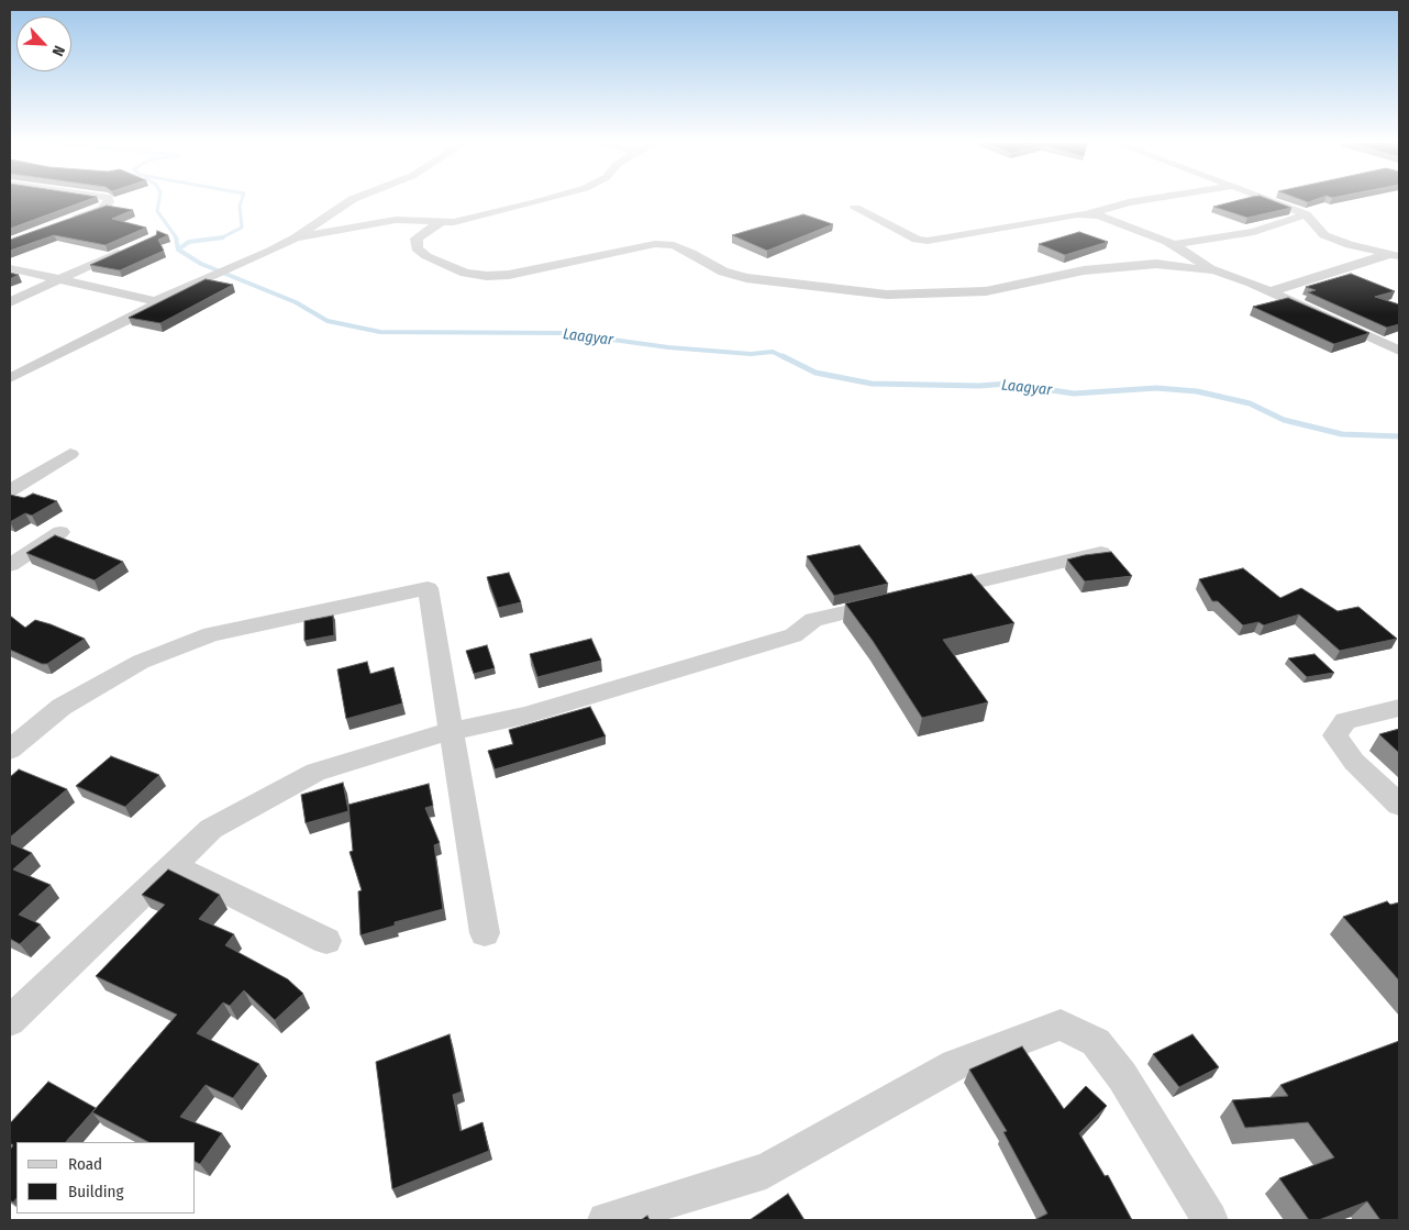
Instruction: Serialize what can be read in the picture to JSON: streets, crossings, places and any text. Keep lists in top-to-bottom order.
{
  "water": ["Laagyar"],
  "legend": ["Road", "Building"],
  "north": "bottom right"
}
